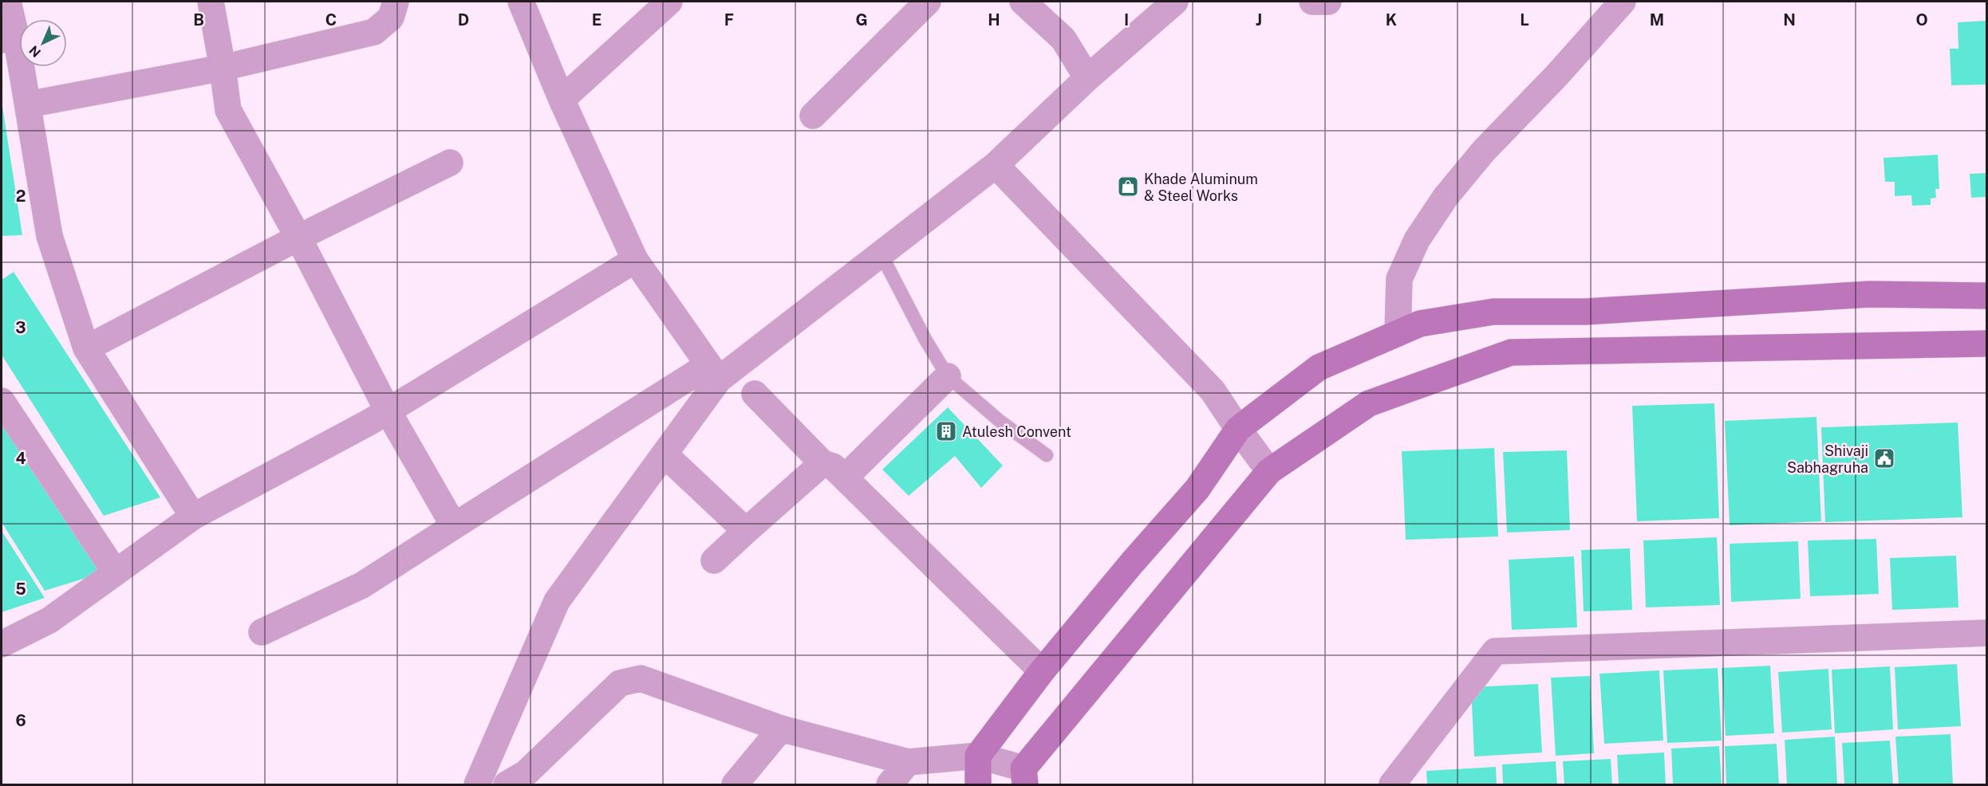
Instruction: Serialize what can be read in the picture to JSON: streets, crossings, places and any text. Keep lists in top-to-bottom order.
{
  "places": {
    "shop": ["Khade Aluminum & Steel Works"],
    "building": ["Atulesh Convent"],
    "public building": ["Shivaji Sabhagruha"]
  },
  "north": "bottom left",
  "grid": {
    "columns": [
      "B",
      "C",
      "D",
      "E",
      "F",
      "G",
      "H",
      "I",
      "J",
      "K",
      "L",
      "M",
      "N",
      "O"
    ],
    "rows": [
      "2",
      "3",
      "4",
      "5",
      "6"
    ]
  }
}
